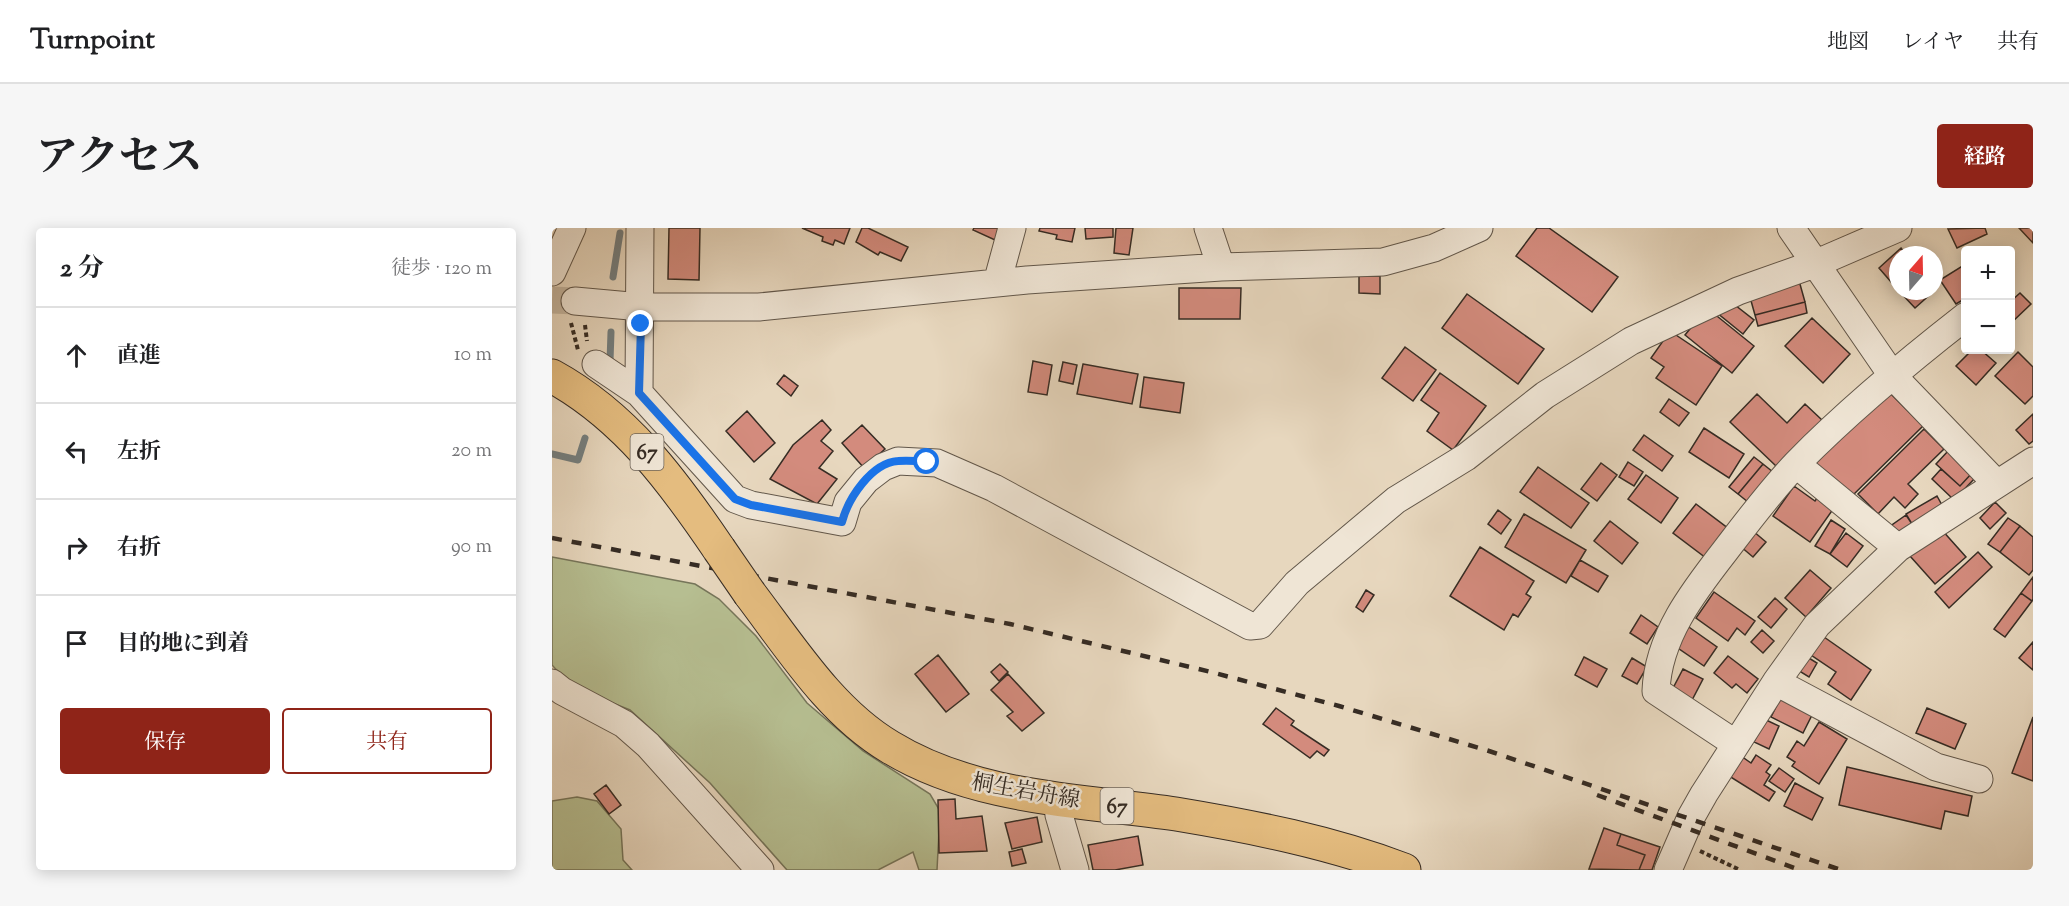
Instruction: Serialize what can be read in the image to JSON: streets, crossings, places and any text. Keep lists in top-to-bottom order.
{
  "streets": {
    "main road": ["67", "桐生岩舟線"]
  },
  "north": "top",
  "page": {
    "header": "Turnpoint",
    "nav": ["地図", "レイヤ", "共有"],
    "title": "アクセス",
    "buttons": [
      "経路",
      ["保存", "共有"]
    ],
    "heading": ["2 分", "徒歩 · 120 m"],
    "map_buttons": ["+", "−"],
    "list": [
      ["直進", "10 m"],
      ["左折", "20 m"],
      ["右折", "90 m"],
      "目的地に到着"
    ]
  }
}
